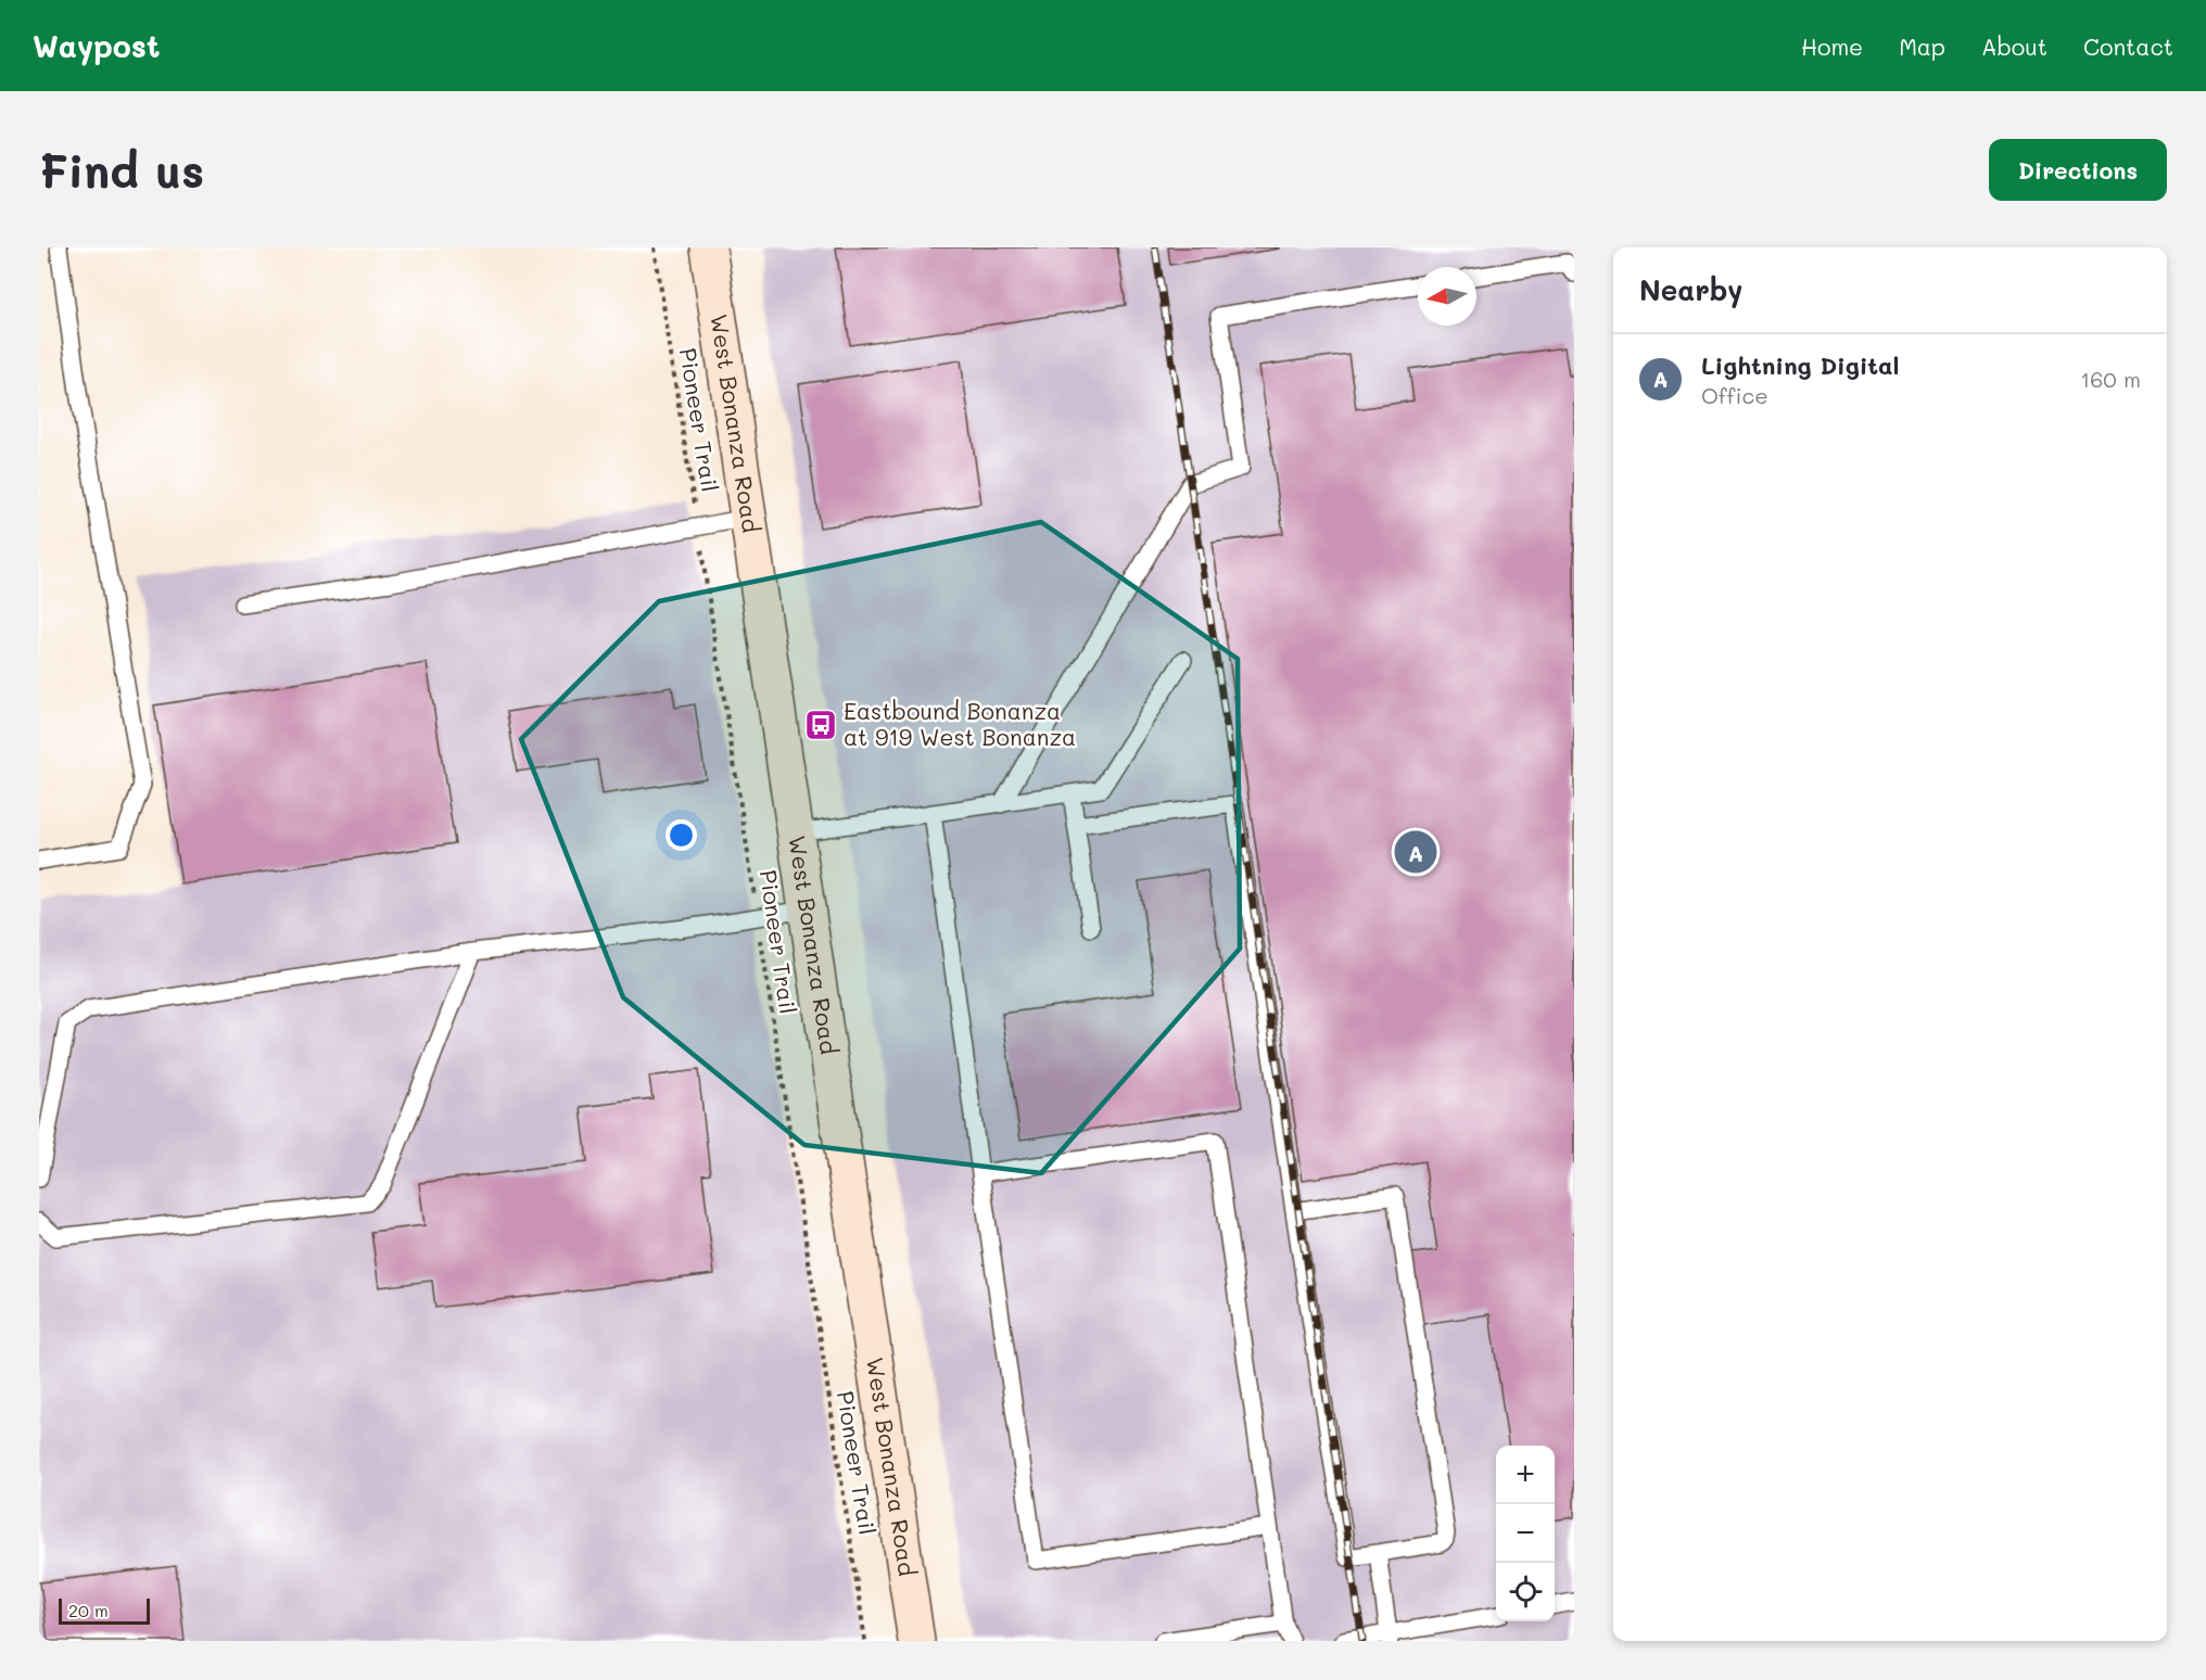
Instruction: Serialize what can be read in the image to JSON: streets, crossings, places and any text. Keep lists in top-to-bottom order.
{
  "streets": {
    "main road": ["West Bonanza Road"],
    "path": ["Pioneer Trail"]
  },
  "places": {
    "bus stop": ["Eastbound Bonanza at 919 West Bonanza"]
  },
  "scale_bar": "20 m",
  "north": "left",
  "page": {
    "header": "Waypost",
    "nav": [
      "Home",
      "Map",
      "About",
      "Contact"
    ],
    "buttons": "Directions",
    "title": "Find us",
    "heading": "Nearby",
    "list": [
      {
        "mark": "A",
        "name": "Lightning Digital",
        "note": "Office",
        "value": "160 m"
      }
    ],
    "pins": "A",
    "map_buttons": ["+", "−"],
    "scale": "20 m"
  }
}
